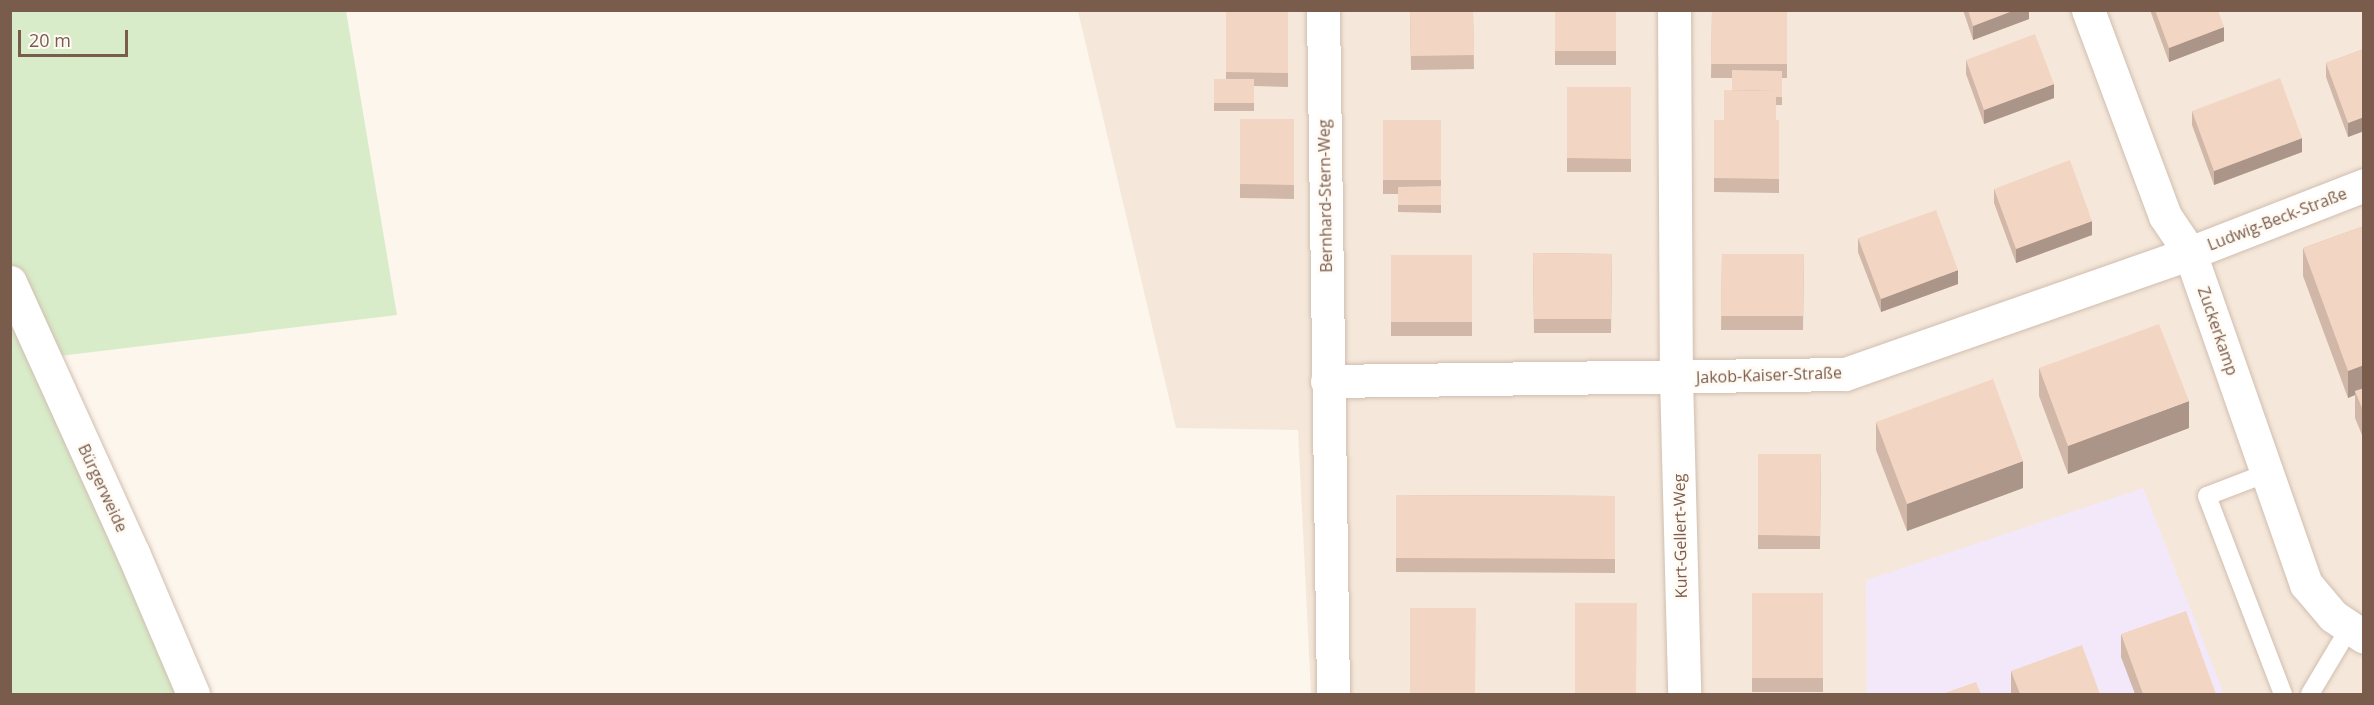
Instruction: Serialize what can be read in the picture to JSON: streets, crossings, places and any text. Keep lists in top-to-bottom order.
{
  "streets": {
    "street": [
      "Bernhard-Stern-Weg",
      "Ludwig-Beck-Straße",
      "Zuckerkamp",
      "Jakob-Kaiser-Straße",
      "Bürgerweide",
      "Kurt-Gellert-Weg"
    ]
  },
  "crossings": [
    ["Bernhard-Stern-Weg", "Jakob-Kaiser-Straße"],
    ["Ludwig-Beck-Straße", "Zuckerkamp"],
    ["Ludwig-Beck-Straße", "Jakob-Kaiser-Straße"],
    ["Zuckerkamp", "Jakob-Kaiser-Straße"],
    ["Jakob-Kaiser-Straße", "Kurt-Gellert-Weg"]
  ],
  "scale_bar": "20 m"
}
